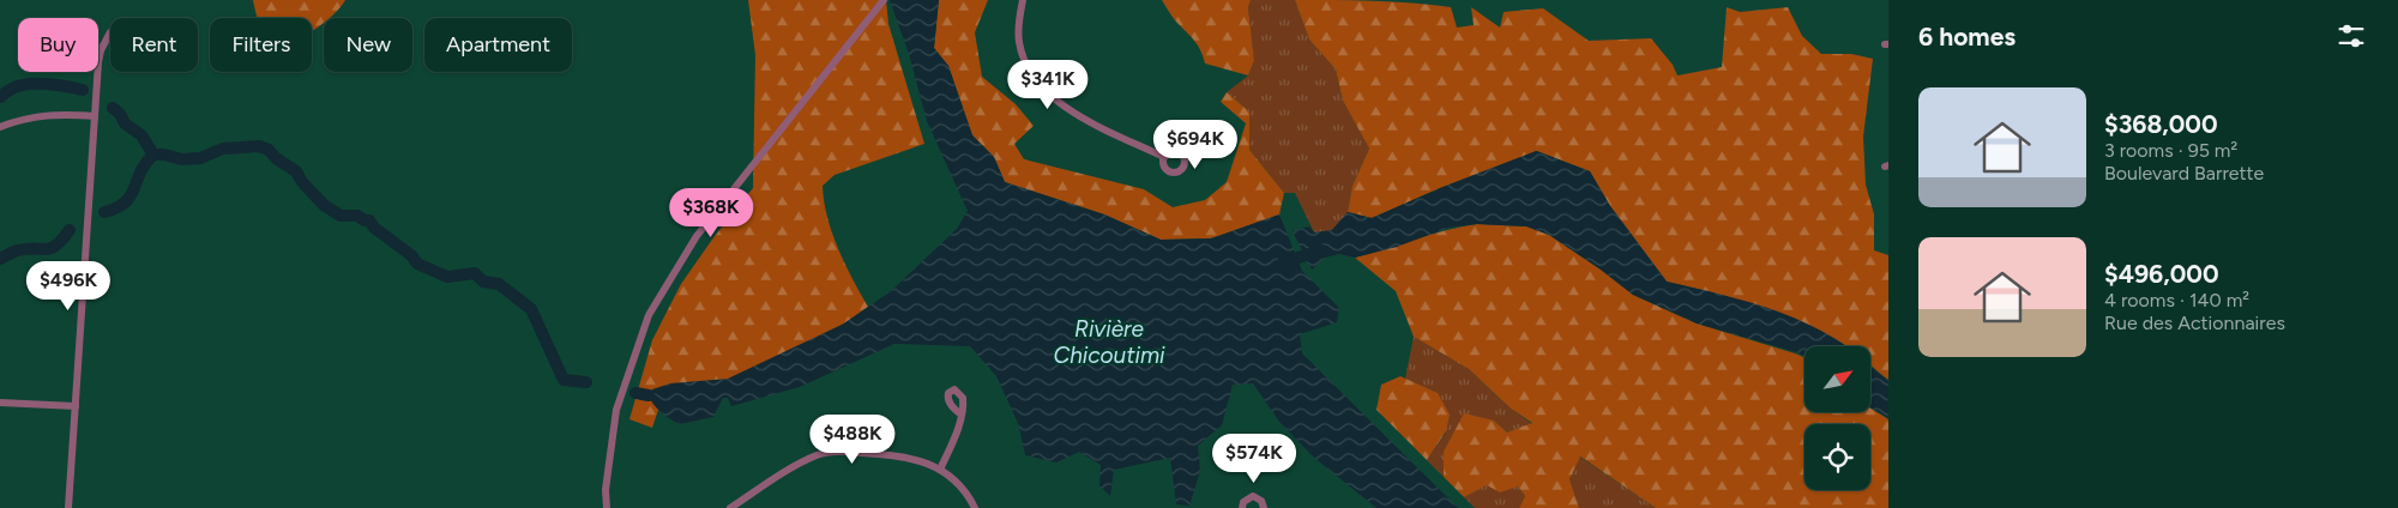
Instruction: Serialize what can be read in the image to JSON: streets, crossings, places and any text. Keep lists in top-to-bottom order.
{
  "water": ["Rivière Chicoutimi"],
  "north": "top right",
  "page": {
    "heading": "6 homes",
    "chip": [
      "Buy",
      "Rent",
      "Filters",
      "New",
      "Apartment"
    ],
    "price": [
      "$341K",
      "$694K",
      "$368K",
      "$496K",
      "$488K",
      "$574K"
    ],
    "list": [
      {
        "name": "$368,000",
        "note": "3 rooms · 95 m² · Boulevard Barrette"
      },
      {
        "name": "$496,000",
        "note": "4 rooms · 140 m² · Rue des Actionnaires"
      }
    ]
  }
}
